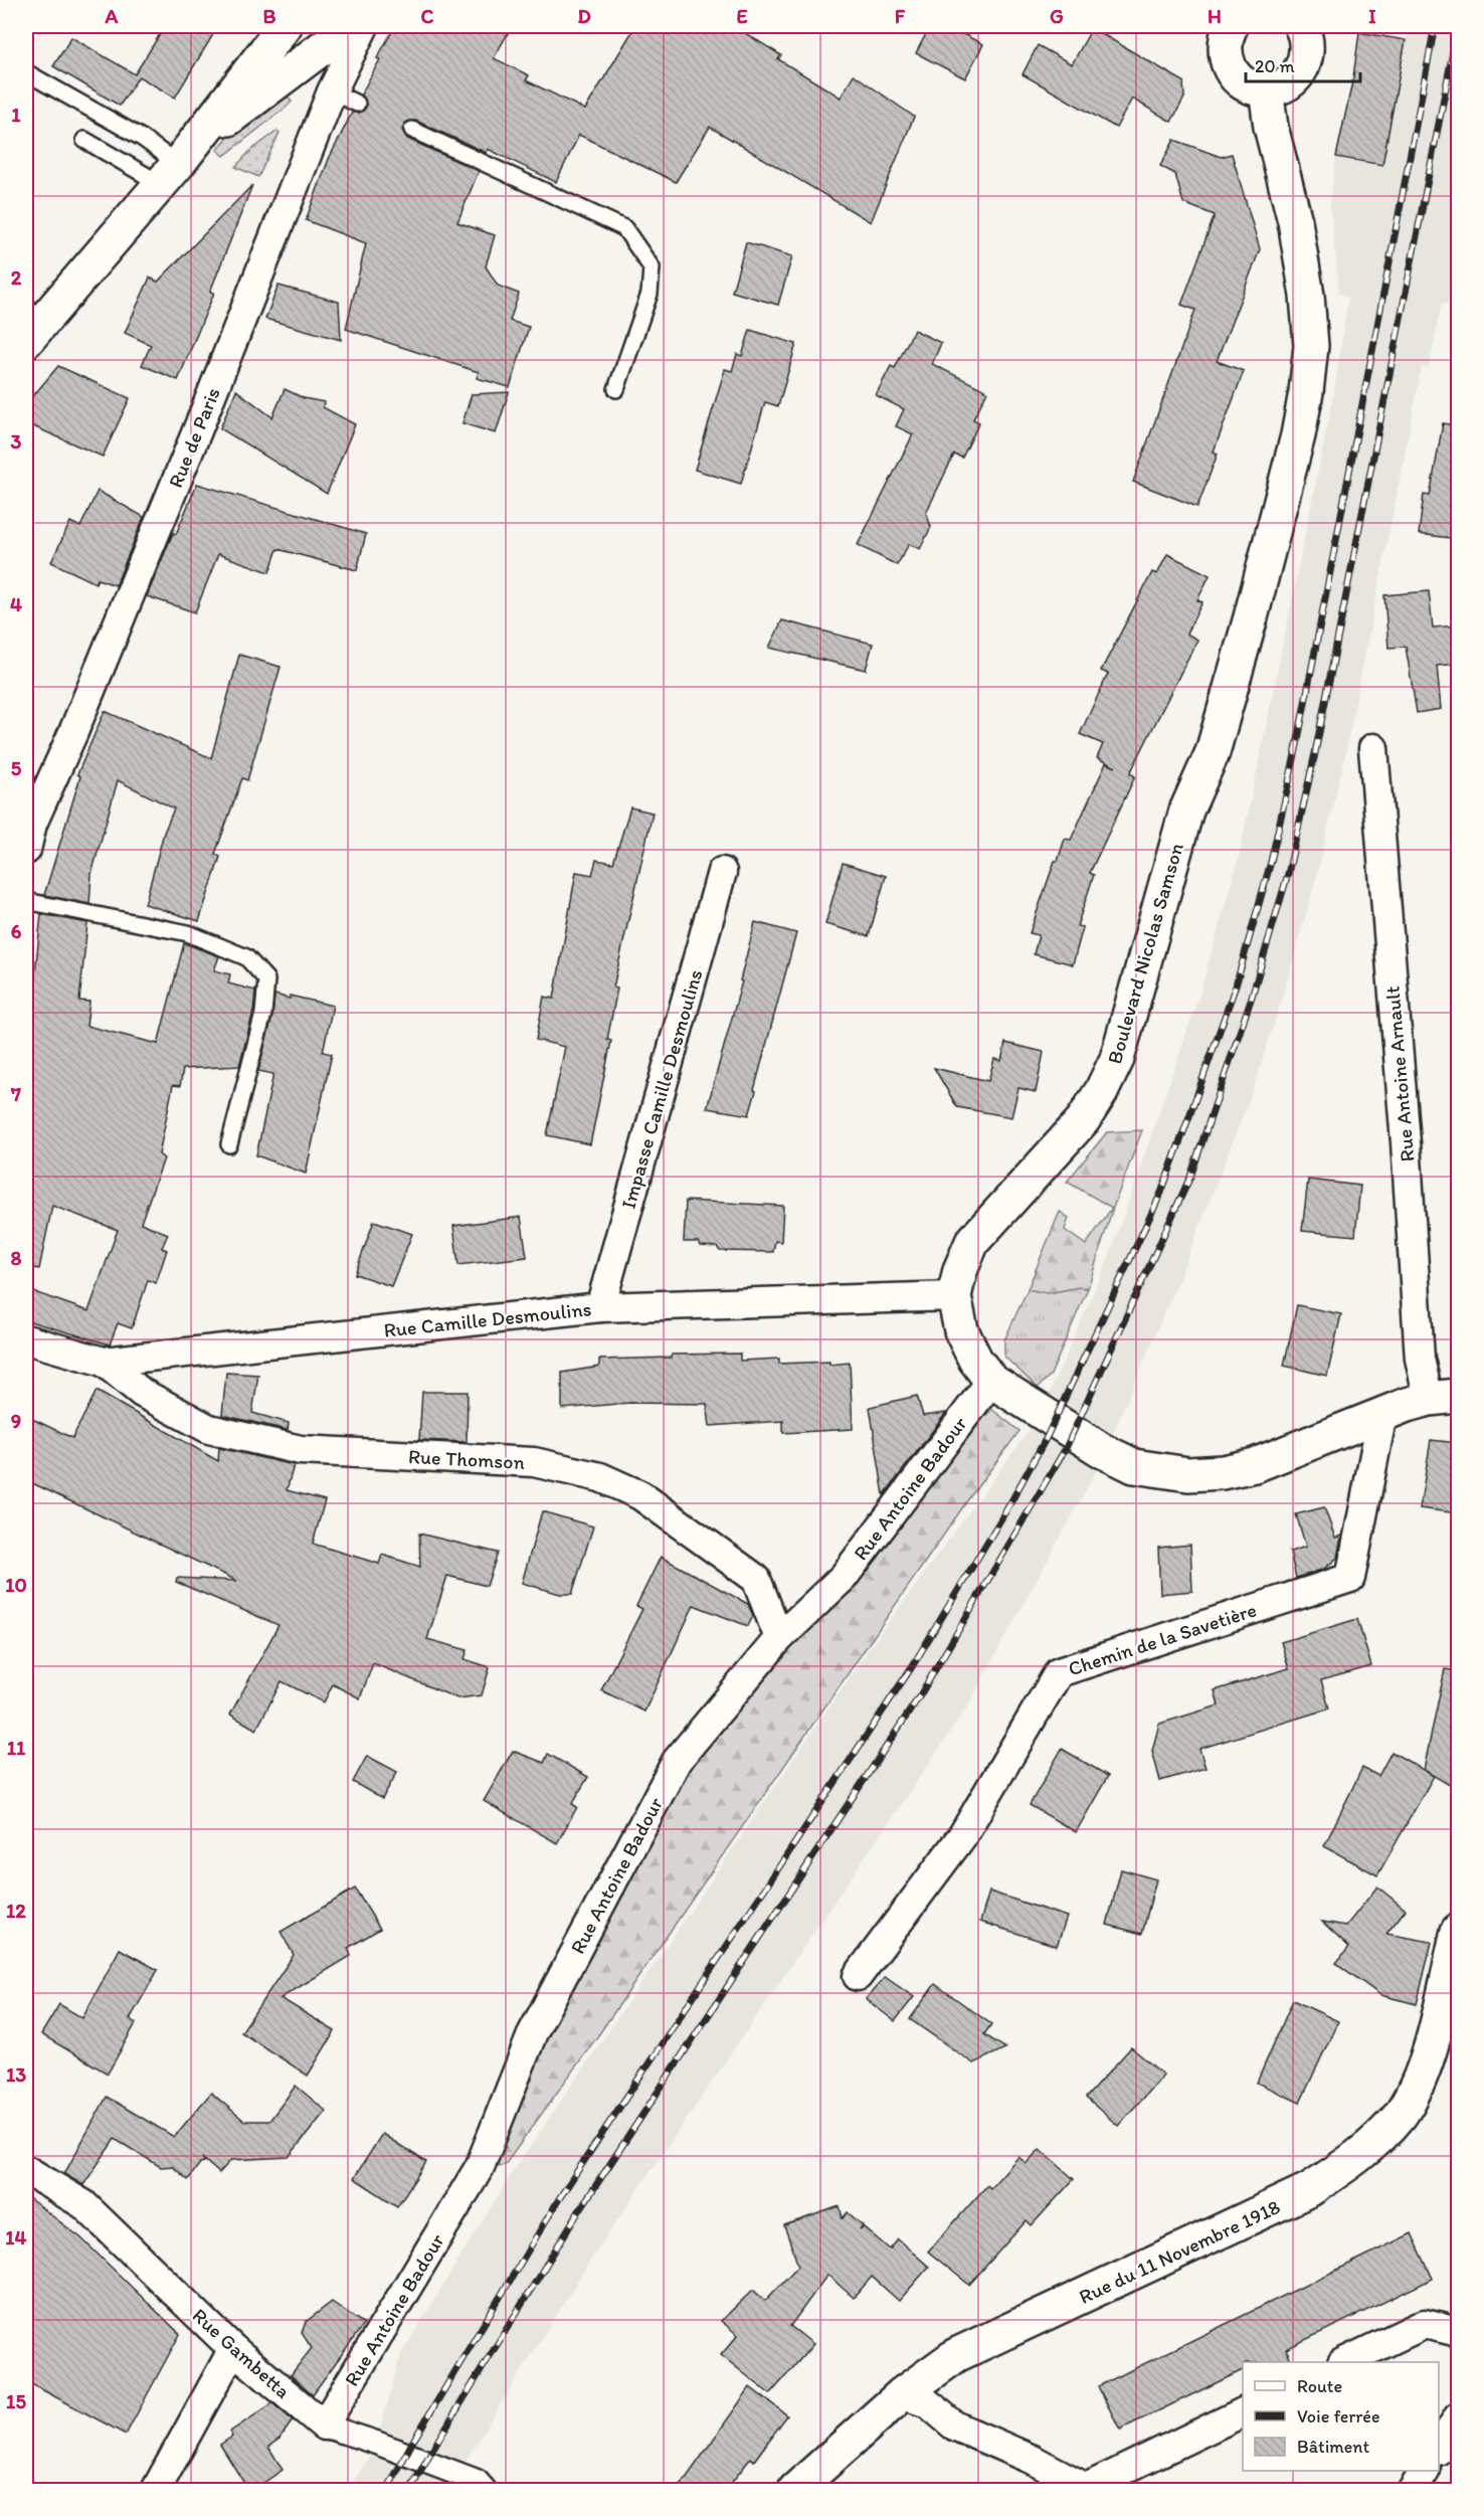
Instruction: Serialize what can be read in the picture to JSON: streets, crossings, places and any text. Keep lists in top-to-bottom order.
{
  "streets": {
    "street": [
      "Rue de Paris",
      "Boulevard Nicolas Samson",
      "Rue Antoine Arnault",
      "Impasse Camille Desmoulins",
      "Rue Camille Desmoulins",
      "Rue Thomson",
      "Rue Antoine Badour",
      "Chemin de la Savetière",
      "Rue du 11 Novembre 1918",
      "Rue Gambetta"
    ]
  },
  "crossings": [
    ["Boulevard Nicolas Samson", "Rue Antoine Arnault"],
    ["Boulevard Nicolas Samson", "Rue Camille Desmoulins"],
    ["Boulevard Nicolas Samson", "Rue Antoine Badour"],
    ["Boulevard Nicolas Samson", "Chemin de la Savetière"],
    ["Impasse Camille Desmoulins", "Rue Camille Desmoulins"],
    ["Rue Camille Desmoulins", "Rue Thomson"],
    ["Rue Thomson", "Rue Antoine Badour"],
    ["Rue Antoine Badour", "Rue Gambetta"]
  ],
  "legend": ["Route", "Voie ferrée", "Bâtiment"],
  "scale_bar": "20 m",
  "grid": {
    "columns": [
      "A",
      "B",
      "C",
      "D",
      "E",
      "F",
      "G",
      "H",
      "I"
    ],
    "rows": [
      "1",
      "2",
      "3",
      "4",
      "5",
      "6",
      "7",
      "8",
      "9",
      "10",
      "11",
      "12",
      "13",
      "14",
      "15"
    ]
  }
}
